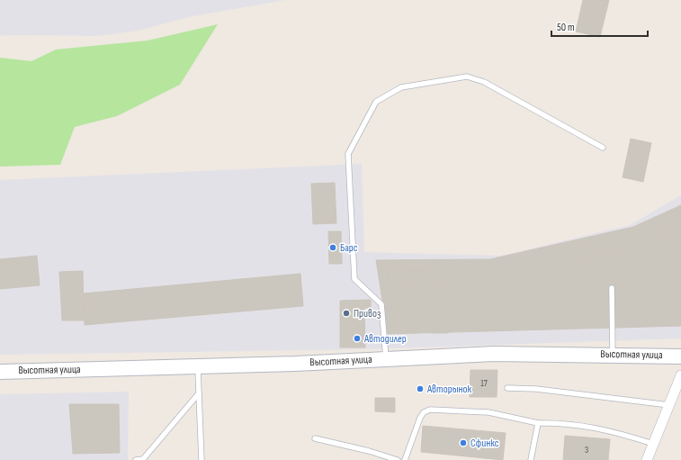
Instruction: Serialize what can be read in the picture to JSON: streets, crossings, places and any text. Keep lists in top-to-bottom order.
{
  "streets": {
    "street": ["Высотная улица"]
  },
  "places": [
    "Барс",
    "Привоз",
    "Автодилер",
    "Авторынок",
    "Сфинкс"
  ],
  "house_numbers": ["17", "3"],
  "scale_bar": "50 m"
}
